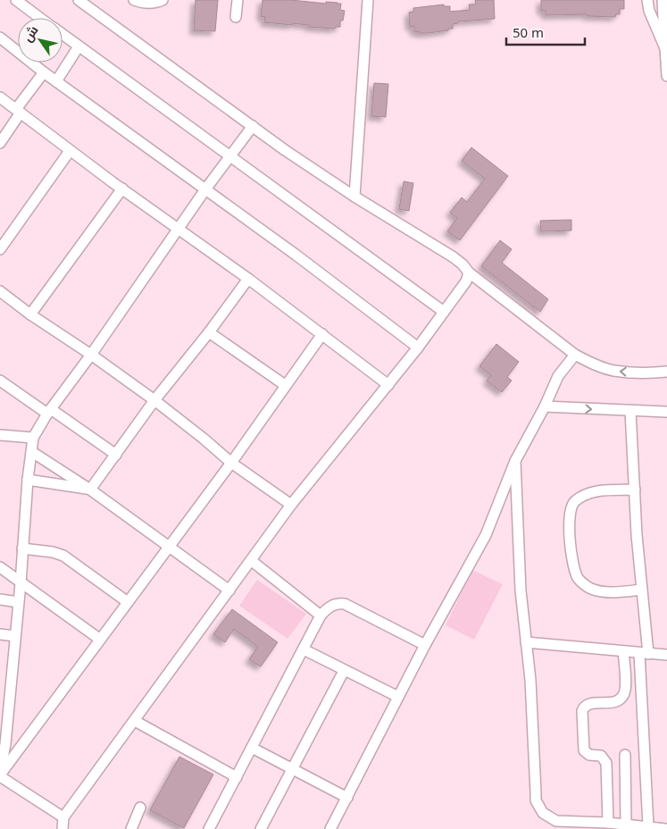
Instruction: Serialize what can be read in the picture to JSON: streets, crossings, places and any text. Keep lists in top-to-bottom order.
{
  "scale_bar": "50 m",
  "north": "top left"
}
